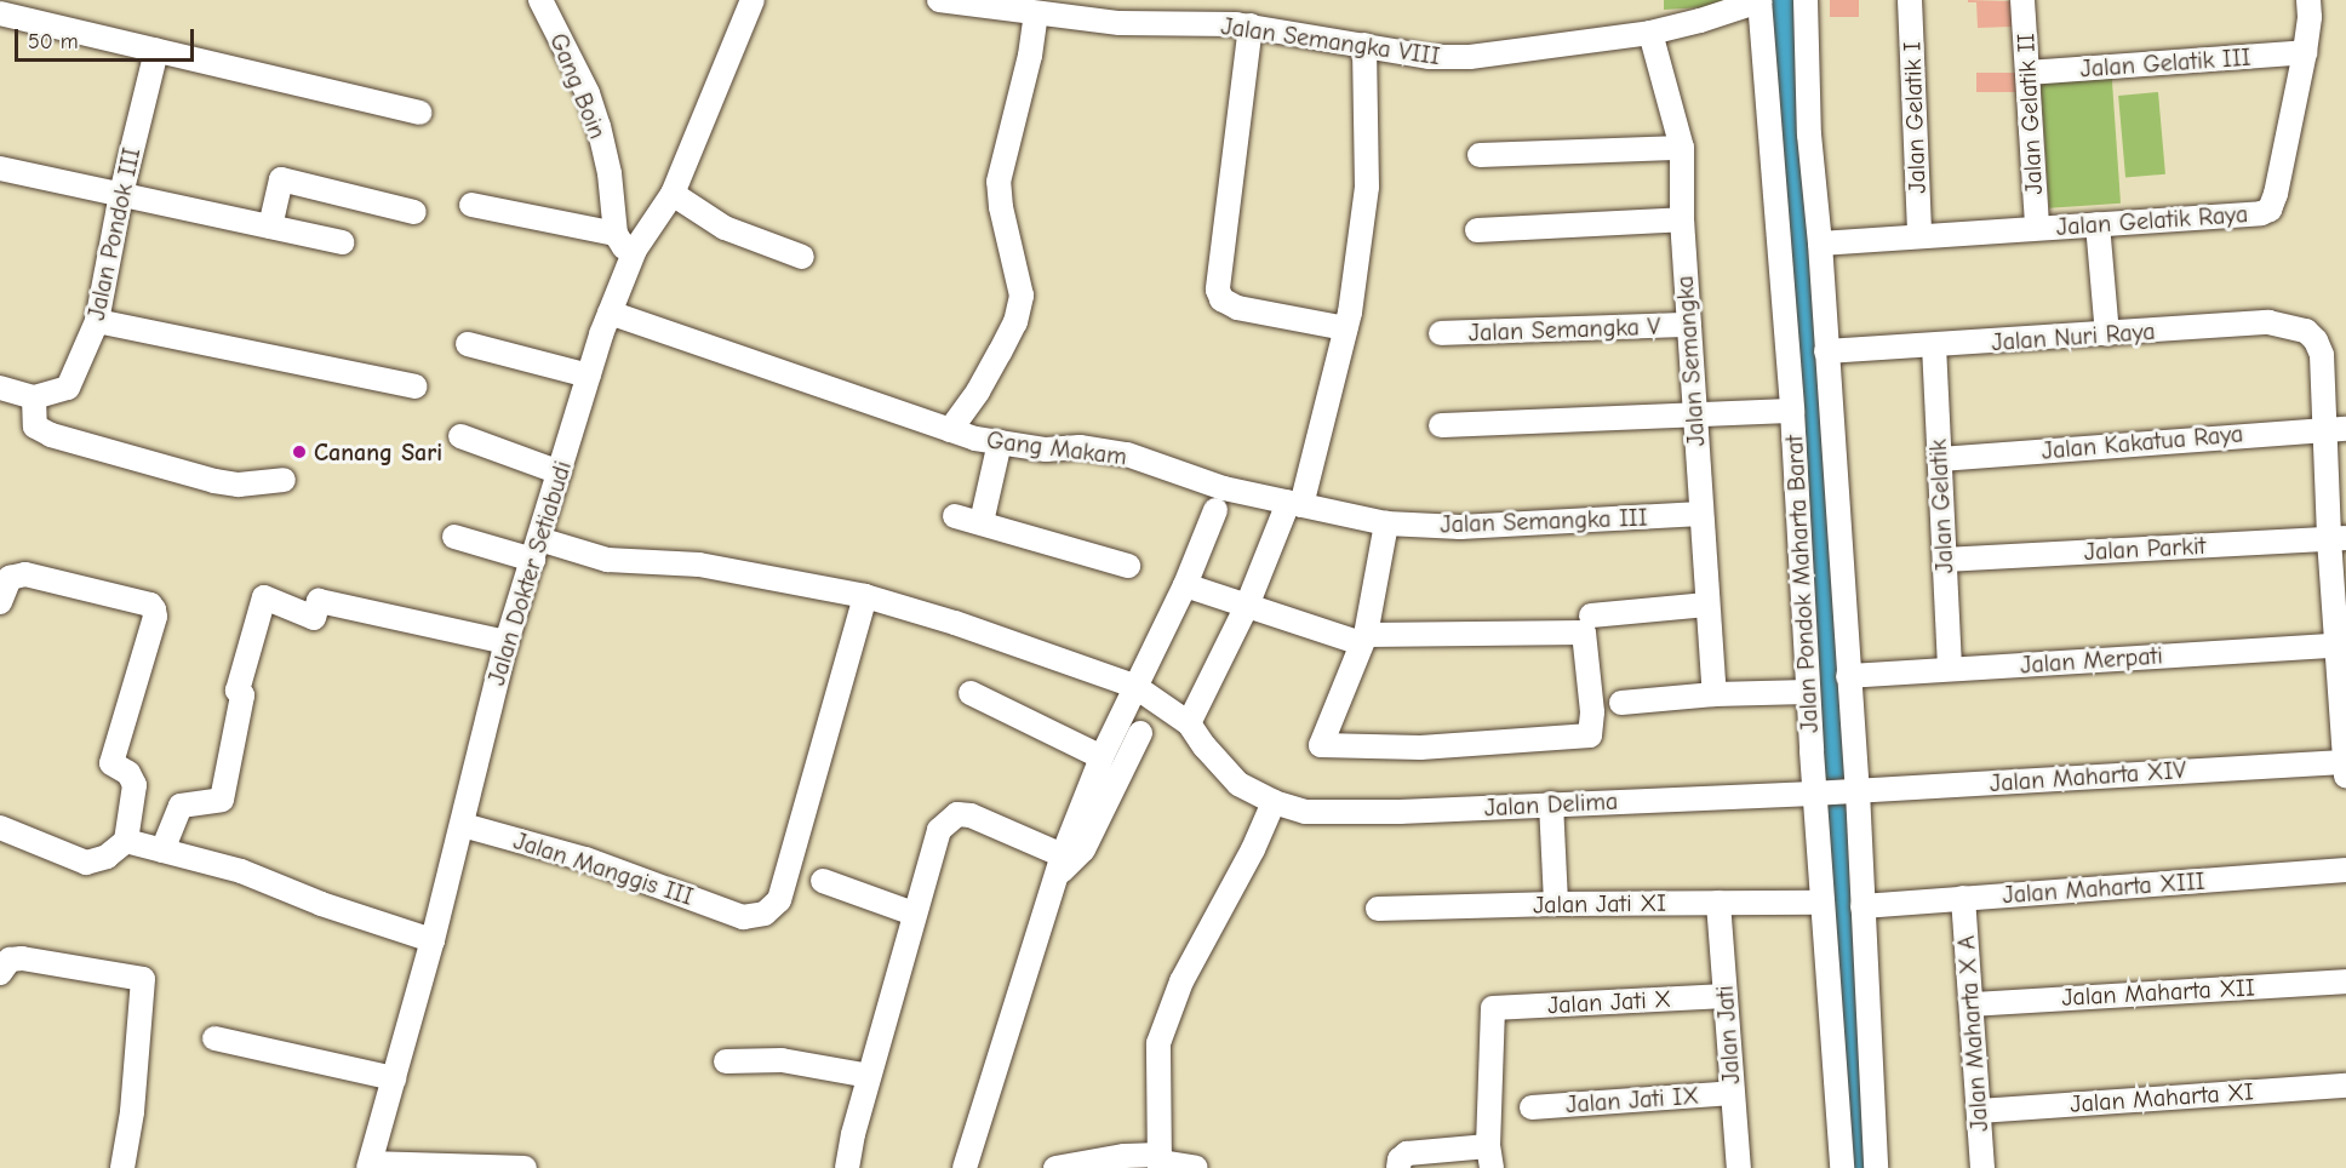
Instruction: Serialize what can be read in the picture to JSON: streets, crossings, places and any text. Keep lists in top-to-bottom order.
{
  "streets": {
    "street": [
      "Jalan Semangka VIII",
      "Jalan Gelatik III",
      "Gang Boin",
      "Jalan Gelatik II",
      "Jalan Gelatik I",
      "Jalan Gelatik Raya",
      "Jalan Pondok III",
      "Jalan Semangka V",
      "Jalan Nuri Raya",
      "Jalan Semangka",
      "Jalan Kakatua Raya",
      "Gang Makam",
      "Jalan Gelatik",
      "Jalan Semangka III",
      "Jalan Parkit",
      "Jalan Dokter Setiabudi",
      "Jalan Pondok Maharta Barat",
      "Jalan Merpati",
      "Jalan Maharta XIV",
      "Jalan Delima",
      "Jalan Manggis III",
      "Jalan Maharta XIII",
      "Jalan Jati XI",
      "Jalan Maharta XII",
      "Jalan Jati X",
      "Jalan Maharta X A",
      "Jalan Jati",
      "Jalan Maharta XI",
      "Jalan Jati IX"
    ]
  },
  "crossings": [
    ["Jalan Semangka VIII", "Jalan Semangka"],
    ["Jalan Semangka VIII", "Jalan Pondok Maharta Barat"],
    ["Jalan Gelatik III", "Jalan Gelatik II"],
    ["Jalan Gelatik III", "Jalan Gelatik Raya"],
    ["Jalan Gelatik II", "Jalan Gelatik Raya"],
    ["Jalan Gelatik I", "Jalan Gelatik Raya"],
    ["Jalan Gelatik Raya", "Jalan Pondok Maharta Barat"],
    ["Jalan Semangka V", "Jalan Semangka"],
    ["Jalan Nuri Raya", "Jalan Kakatua Raya"],
    ["Jalan Nuri Raya", "Jalan Gelatik"],
    ["Jalan Nuri Raya", "Jalan Pondok Maharta Barat"],
    ["Jalan Semangka", "Jalan Semangka III"],
    ["Jalan Kakatua Raya", "Jalan Gelatik"],
    ["Gang Makam", "Jalan Semangka III"],
    ["Gang Makam", "Jalan Dokter Setiabudi"],
    ["Jalan Gelatik", "Jalan Parkit"],
    ["Jalan Gelatik", "Jalan Merpati"],
    ["Jalan Dokter Setiabudi", "Jalan Delima"],
    ["Jalan Dokter Setiabudi", "Jalan Manggis III"],
    ["Jalan Pondok Maharta Barat", "Jalan Merpati"],
    ["Jalan Pondok Maharta Barat", "Jalan Maharta XIV"],
    ["Jalan Pondok Maharta Barat", "Jalan Delima"],
    ["Jalan Pondok Maharta Barat", "Jalan Maharta XIII"],
    ["Jalan Pondok Maharta Barat", "Jalan Jati XI"],
    ["Jalan Maharta XIV", "Jalan Delima"],
    ["Jalan Delima", "Jalan Manggis III"],
    ["Jalan Maharta XIII", "Jalan Maharta X A"],
    ["Jalan Jati XI", "Jalan Jati"],
    ["Jalan Maharta XII", "Jalan Maharta X A"],
    ["Jalan Jati X", "Jalan Jati"],
    ["Jalan Maharta X A", "Jalan Maharta XI"],
    ["Jalan Jati", "Jalan Jati IX"]
  ],
  "places": ["Canang Sari"],
  "scale_bar": "50 m"
}
